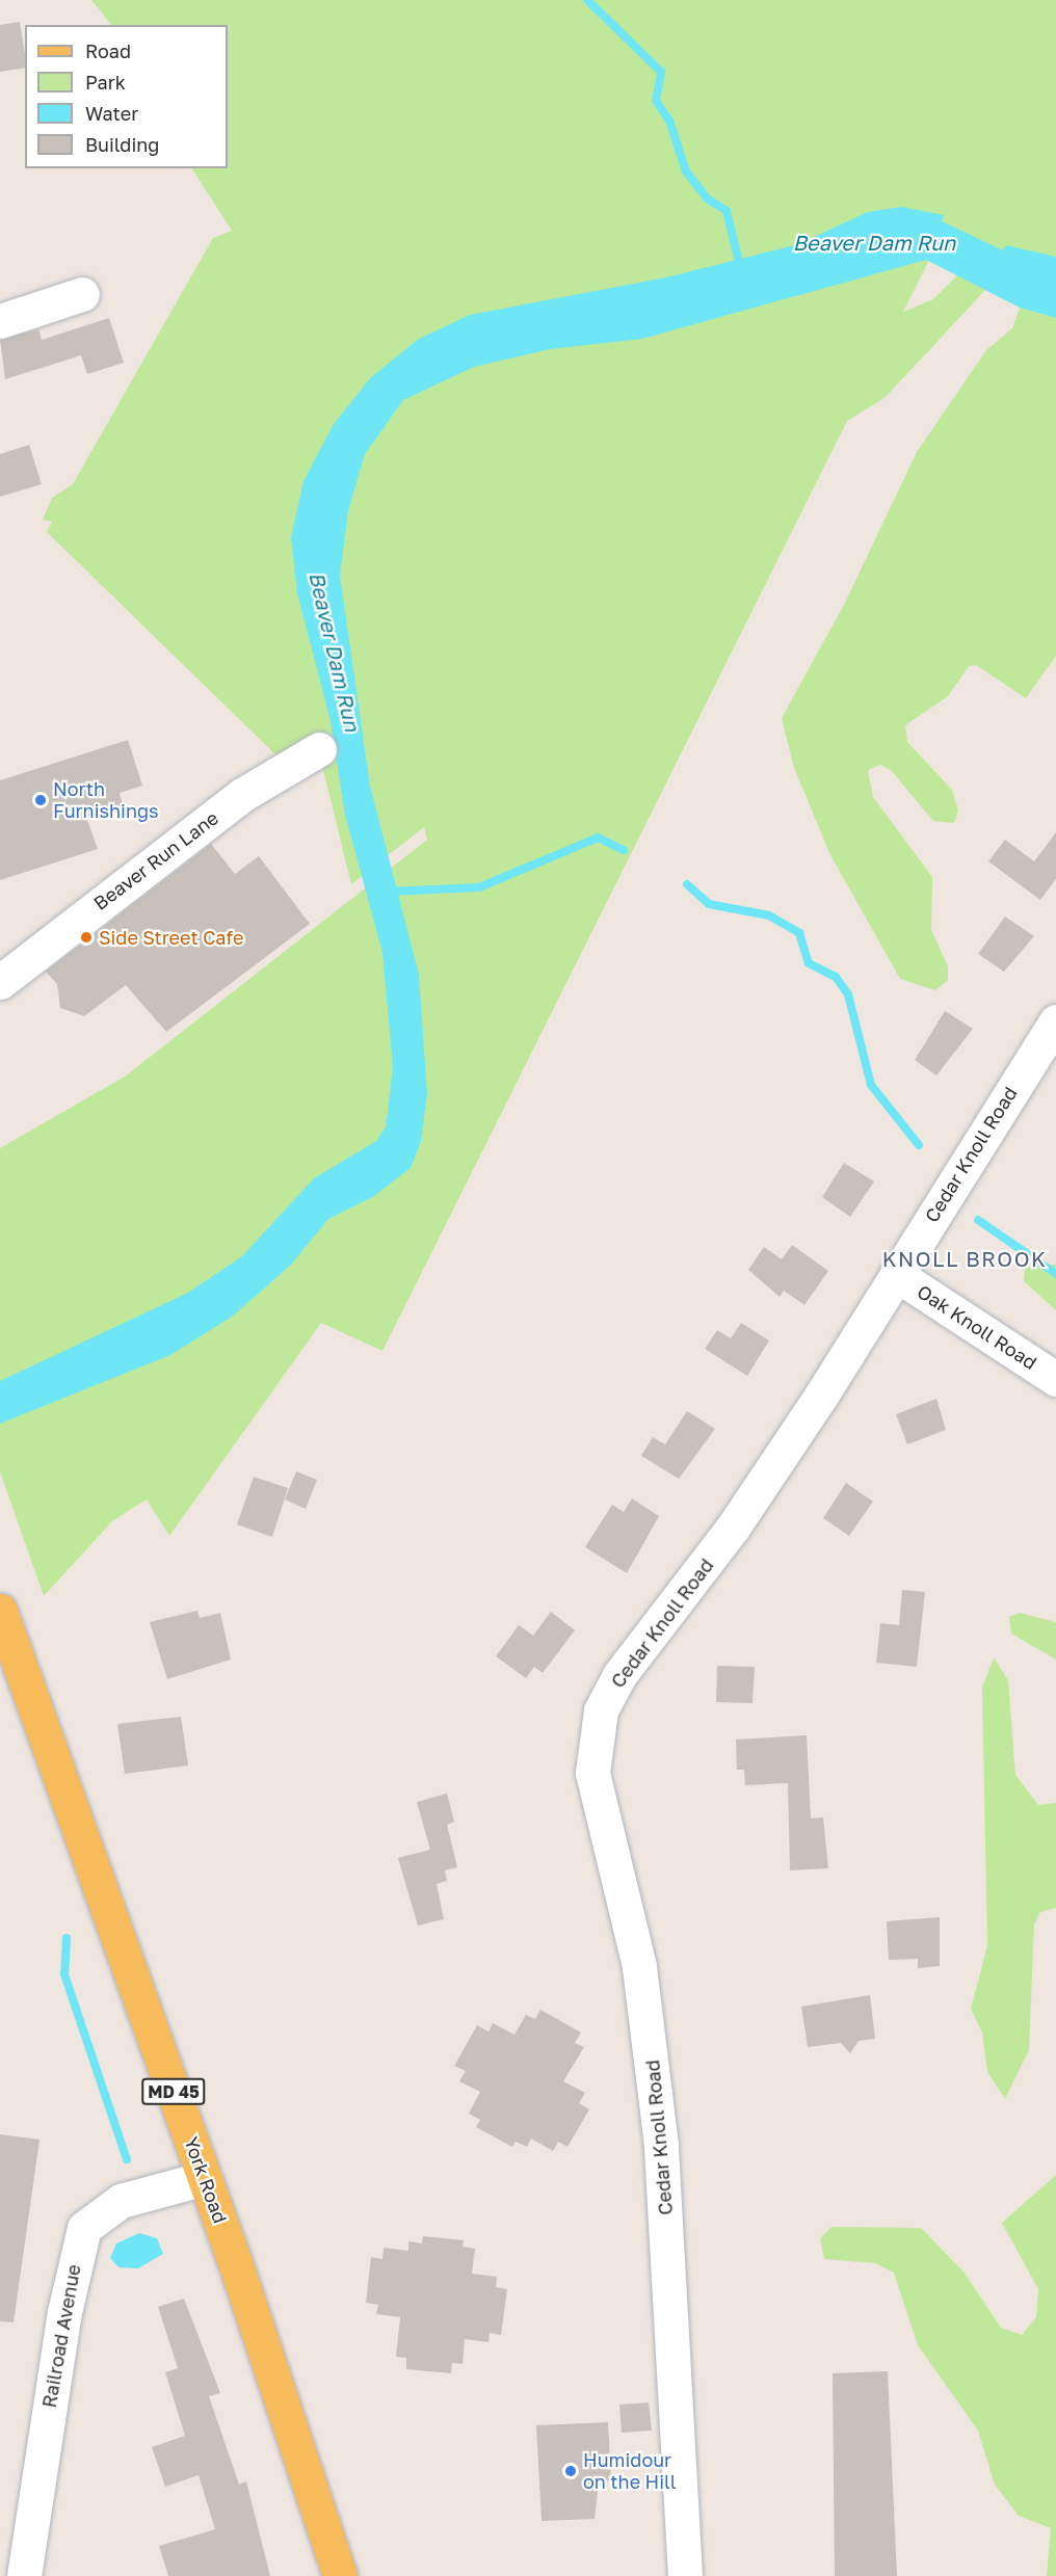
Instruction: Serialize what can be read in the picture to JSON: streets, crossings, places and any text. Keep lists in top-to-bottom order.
{
  "streets": {
    "main road": ["MD 45", "York Road"],
    "street": [
      "Beaver Run Lane",
      "Cedar Knoll Road",
      "Oak Knoll Road",
      "Railroad Avenue"
    ]
  },
  "crossings": [
    ["Cedar Knoll Road", "Oak Knoll Road"],
    ["York Road", "Railroad Avenue"]
  ],
  "districts": ["KNOLL BROOK"],
  "water": ["Beaver Dam Run"],
  "places": ["North Furnishings", "Side Street Cafe", "Humidour on the Hill"],
  "legend": [
    "Road",
    "Park",
    "Water",
    "Building"
  ]
}
